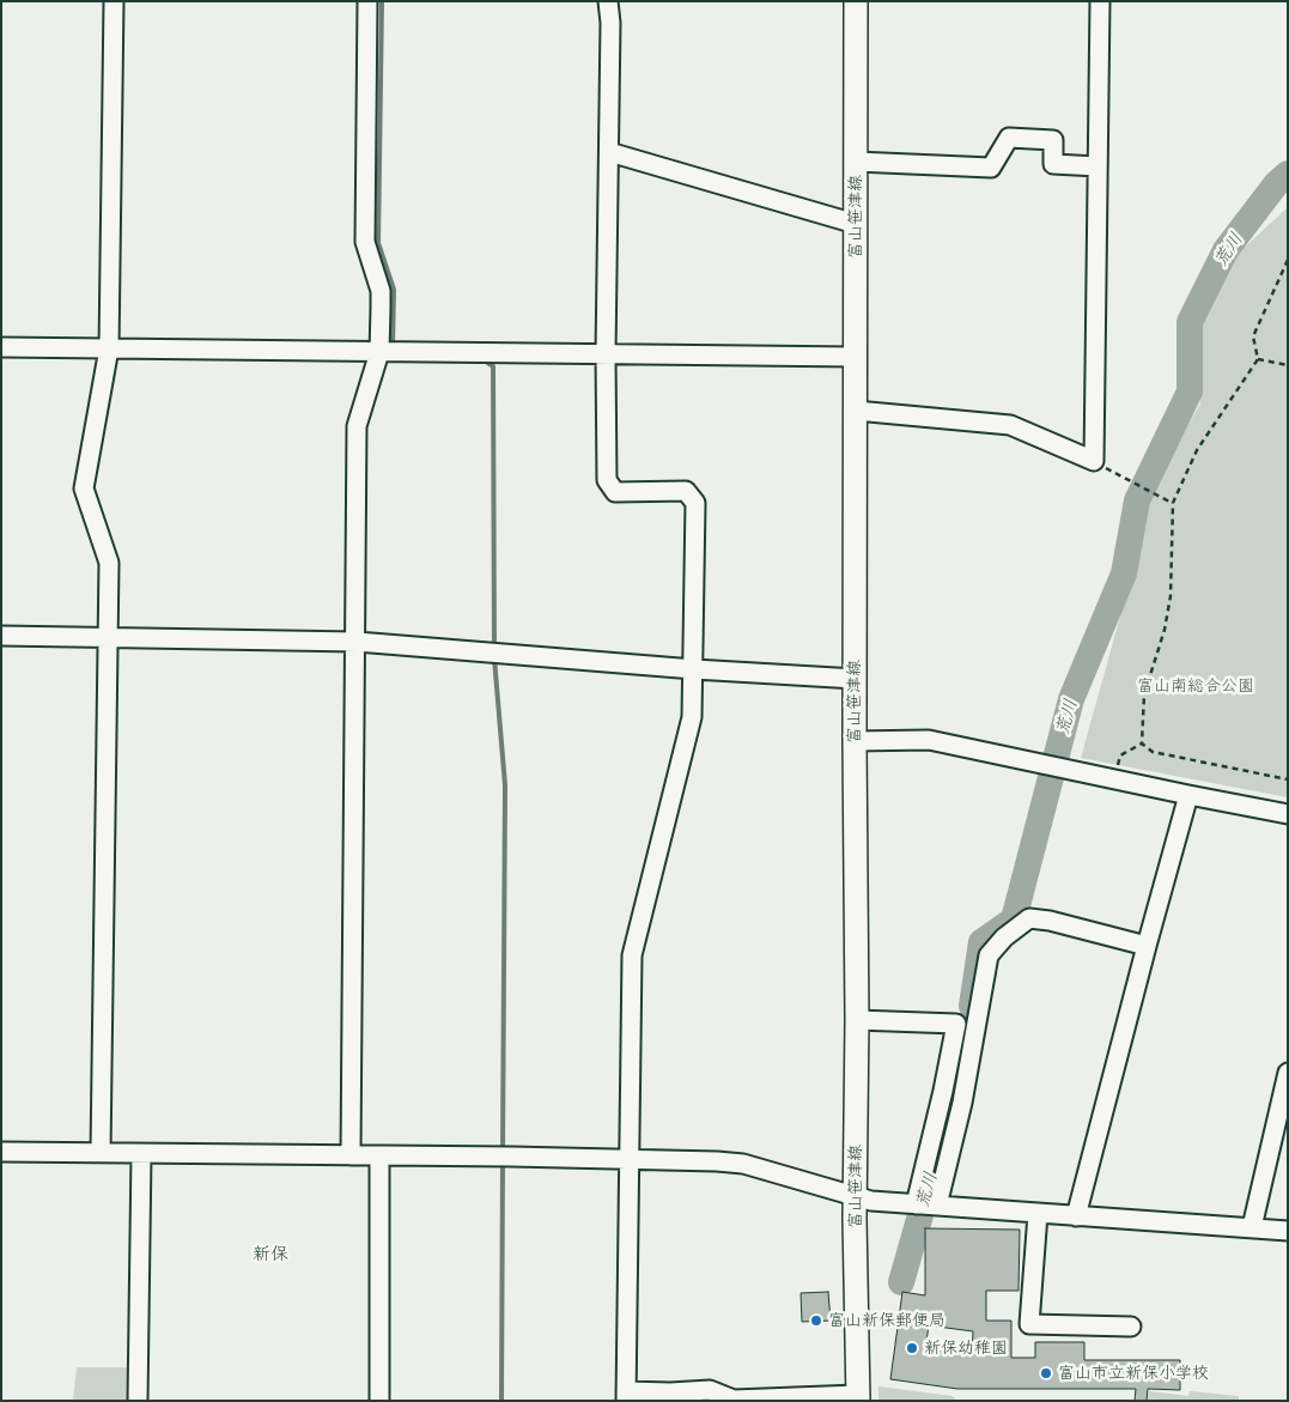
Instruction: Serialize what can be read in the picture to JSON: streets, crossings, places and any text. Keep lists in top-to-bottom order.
{
  "streets": {
    "main road": ["富山笹津線"]
  },
  "districts": ["新保"],
  "water": ["荒川"],
  "parks": ["富山南総合公園"],
  "places": ["富山新保郵便局", "新保幼稚園", "富山市立新保小学校"]
}
